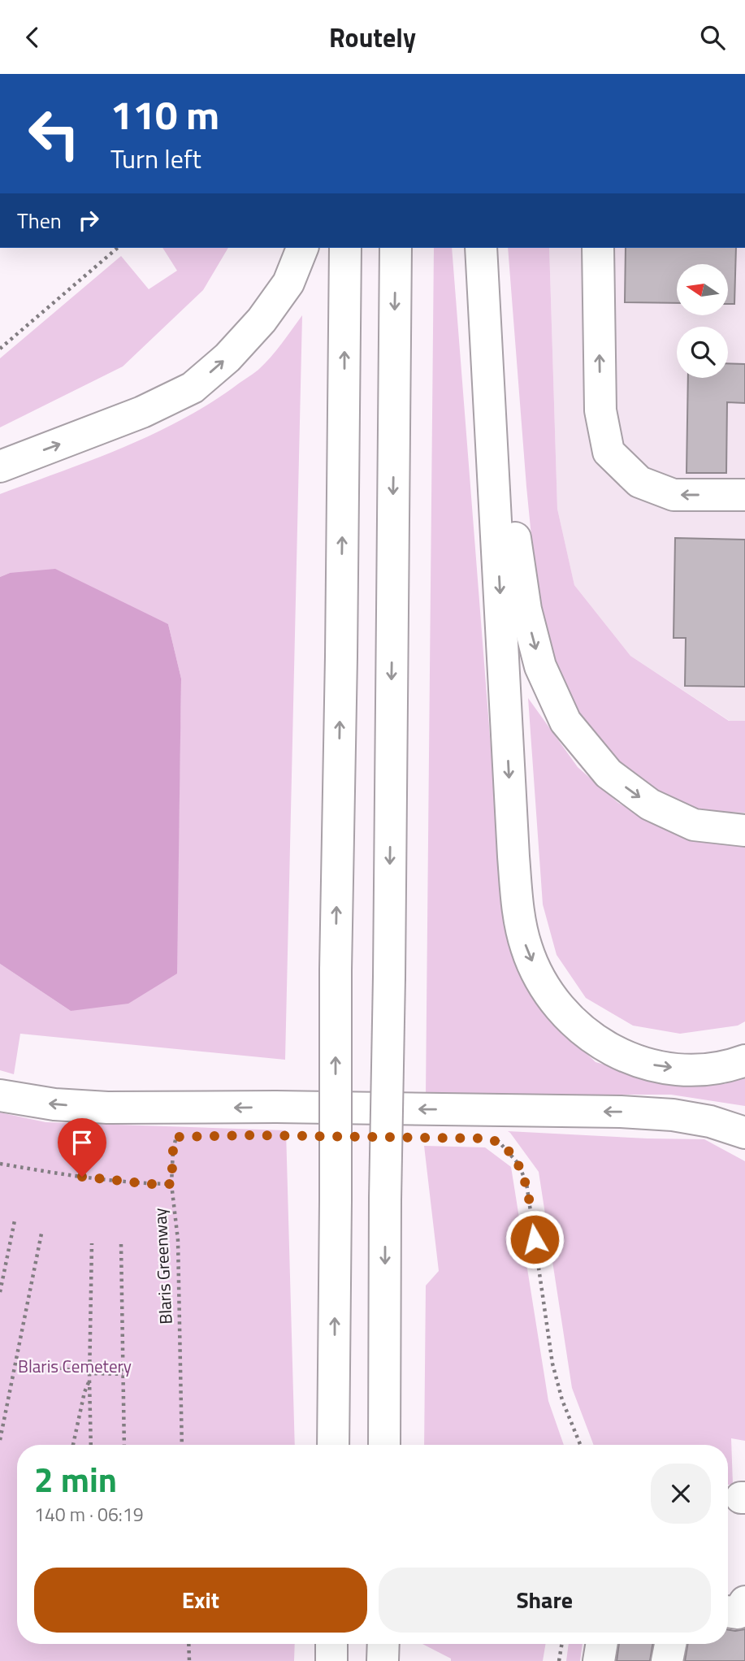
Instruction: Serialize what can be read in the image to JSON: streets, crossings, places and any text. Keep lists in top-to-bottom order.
{
  "streets": {
    "path": ["Blaris Greenway"]
  },
  "parks": ["Blaris Cemetery"],
  "north": "left",
  "page": {
    "header": "Routely",
    "turn": ["110 m", "Turn left"],
    "then": "Then",
    "heading": ["2 min", "140 m · 06:19"],
    "buttons": ["Exit", "Share"]
  }
}
